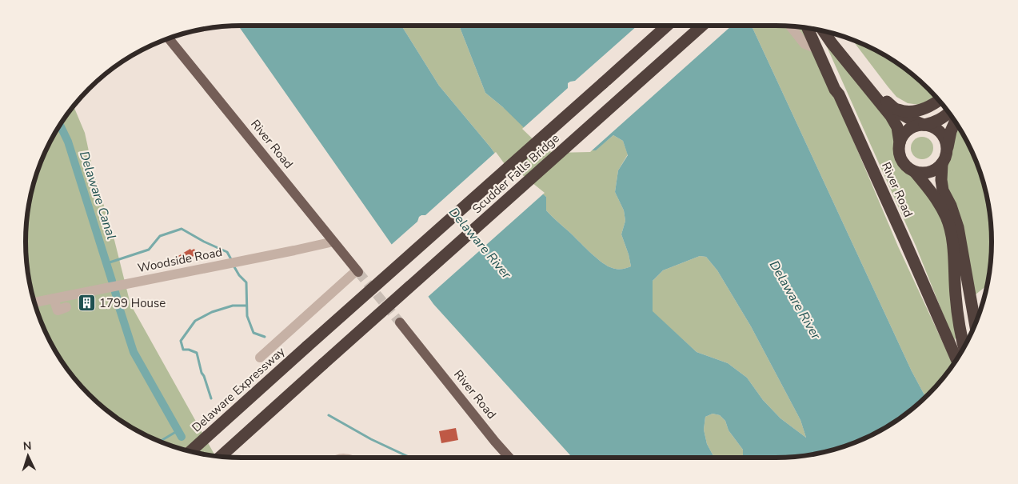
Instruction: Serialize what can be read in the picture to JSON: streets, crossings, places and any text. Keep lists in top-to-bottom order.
{
  "streets": {
    "highway": ["River Road", "Scudder Falls Bridge", "Delaware Expressway"],
    "street": ["Woodside Road"]
  },
  "crossings": [
    ["River Road", "Woodside Road"],
    ["Scudder Falls Bridge", "Delaware Expressway"]
  ],
  "water": ["Delaware Canal", "Delaware River"],
  "places": {
    "building": ["1799 House"]
  },
  "north": "top"
}
